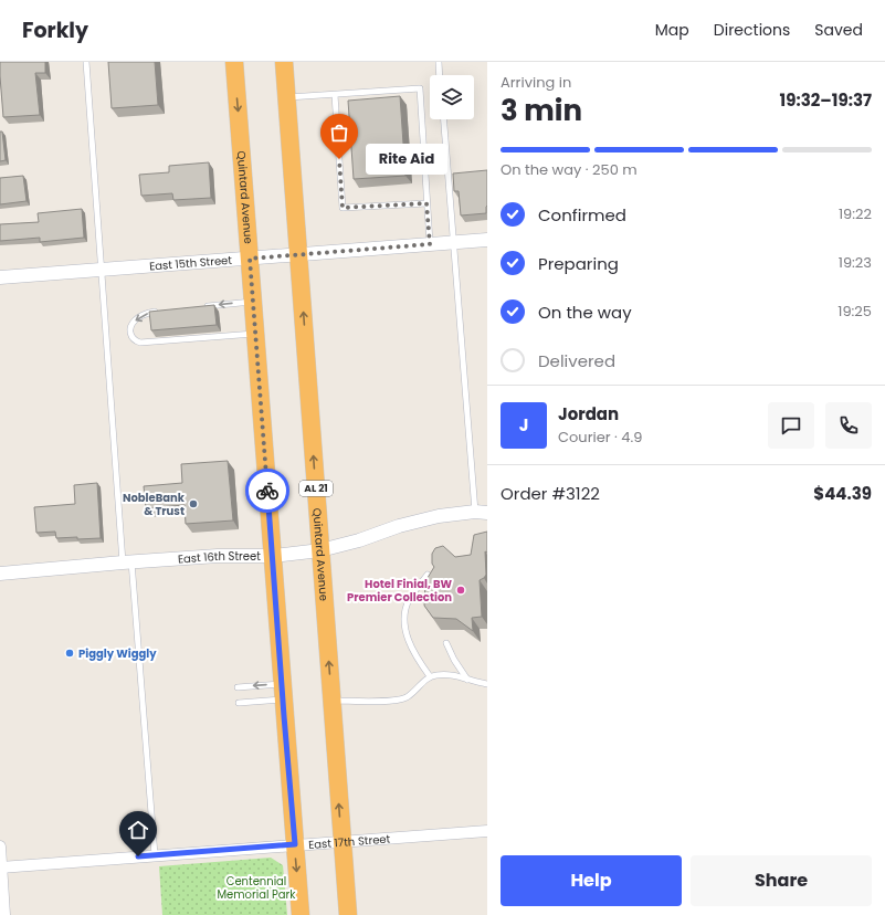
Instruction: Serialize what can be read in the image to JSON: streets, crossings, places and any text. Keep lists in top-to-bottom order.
{
  "streets": {
    "highway": ["Quintard Avenue", "AL 21"],
    "street": ["East 15th Street", "East 16th Street", "East 17th Street"]
  },
  "crossings": [
    ["Quintard Avenue", "East 15th Street"],
    ["Quintard Avenue", "East 16th Street"],
    ["Quintard Avenue", "East 17th Street"]
  ],
  "parks": ["Centennial Memorial Park"],
  "places": [
    "Rite Aid",
    "NobleBank & Trust",
    "Hotel Finial, BW Premier Collection",
    "Piggly Wiggly"
  ],
  "page": {
    "header": "Forkly",
    "nav": ["Map", "Directions", "Saved"],
    "heading": ["3 min", "Arriving in", "19:32–19:37"],
    "panel": [
      "Jordan",
      "Courier · 4.9",
      "Order #3122",
      "$44.39"
    ],
    "bar": "On the way · 250 m",
    "bubble": "Rite Aid",
    "list": [
      ["Confirmed", "19:22"],
      ["Preparing", "19:23"],
      ["On the way", "19:25"],
      "Delivered"
    ],
    "round": "J",
    "buttons": ["Help", "Share"]
  }
}
